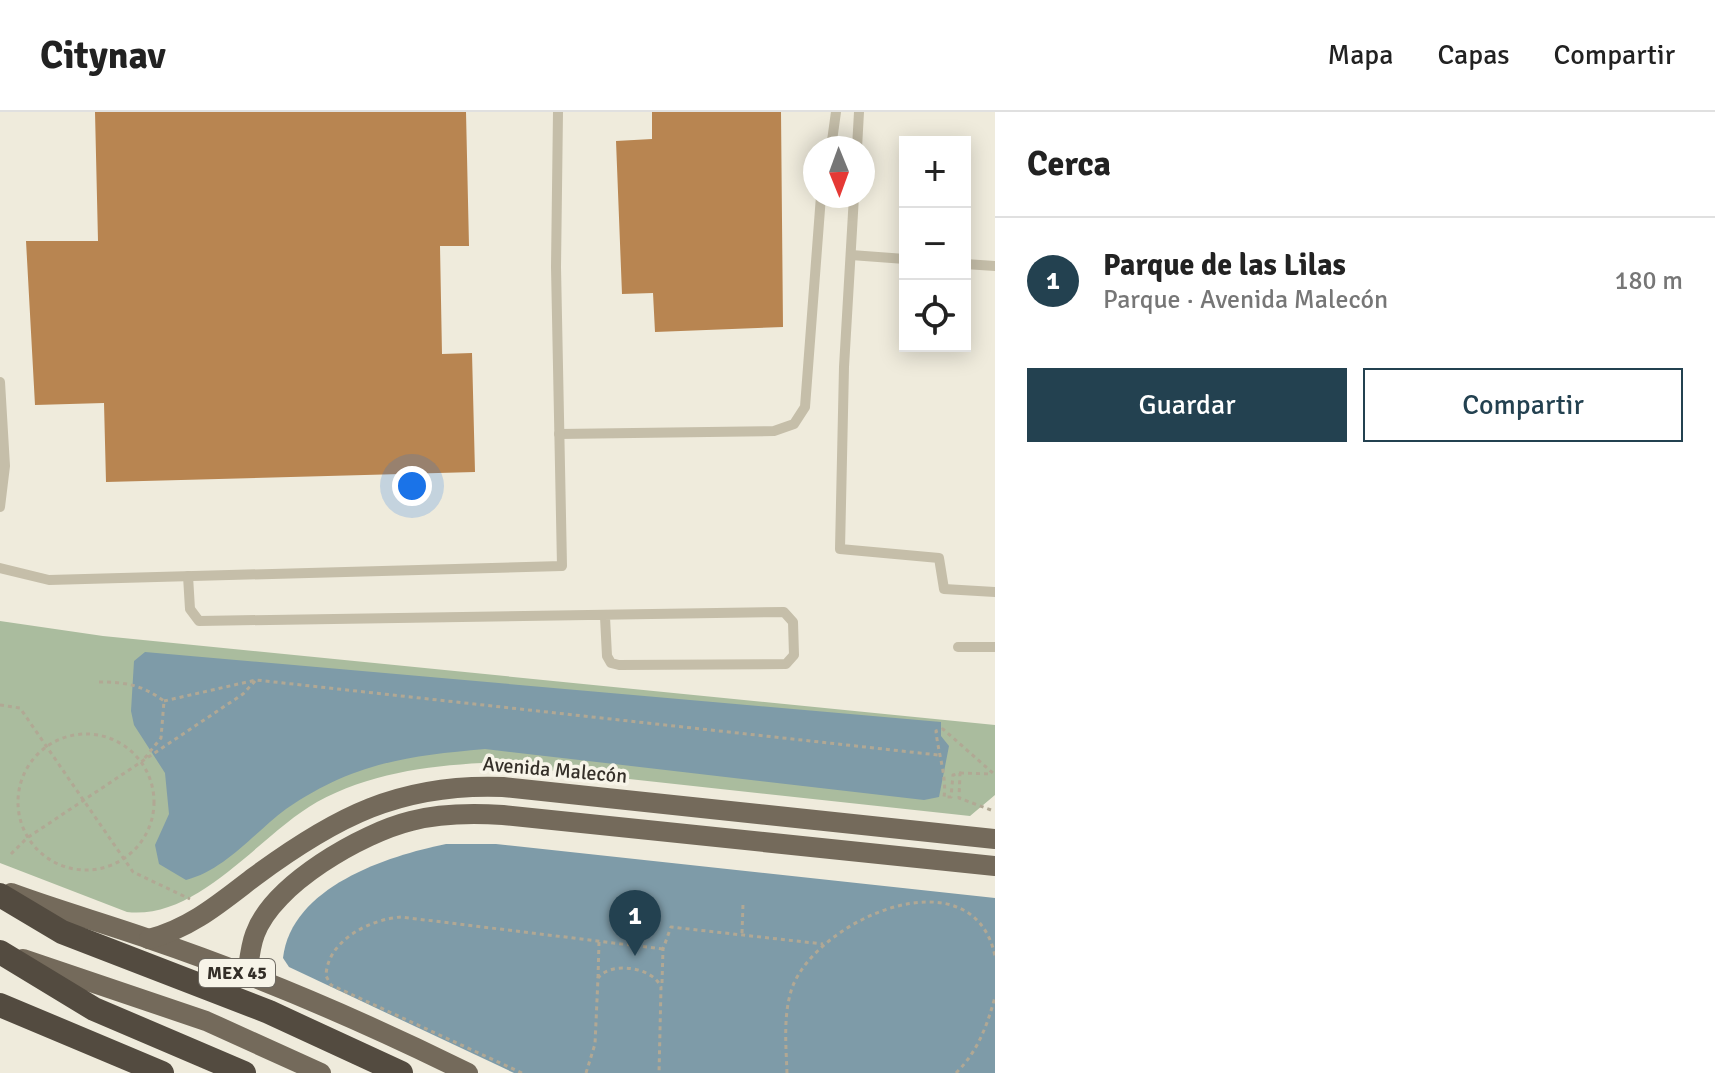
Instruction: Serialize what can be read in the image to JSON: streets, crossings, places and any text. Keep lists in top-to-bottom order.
{
  "streets": {
    "main road": ["Avenida Malecón", "MEX 45"]
  },
  "crossings": [
    ["Avenida Malecón", "MEX 45"]
  ],
  "north": "bottom",
  "page": {
    "header": "Citynav",
    "nav": ["Mapa", "Capas", "Compartir"],
    "heading": "Cerca",
    "map_buttons": ["+", "−"],
    "list": [
      {
        "mark": "1",
        "name": "Parque de las Lilas",
        "note": "Parque · Avenida Malecón",
        "value": "180 m"
      }
    ],
    "buttons": ["Guardar", "Compartir"],
    "pins": "1"
  }
}
